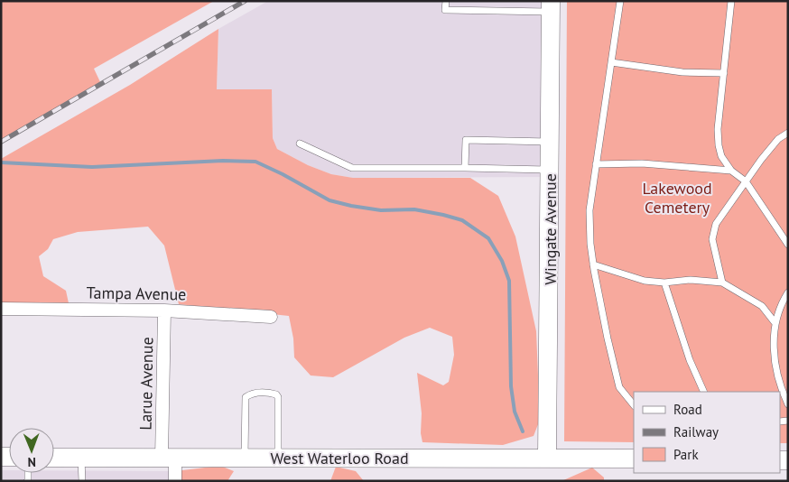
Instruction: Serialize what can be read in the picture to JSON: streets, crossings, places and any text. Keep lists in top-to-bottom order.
{
  "streets": {
    "main road": ["Wingate Avenue", "West Waterloo Road"],
    "street": ["Tampa Avenue", "Larue Avenue"]
  },
  "crossings": [
    ["Wingate Avenue", "West Waterloo Road"],
    ["Tampa Avenue", "Larue Avenue"],
    ["Larue Avenue", "West Waterloo Road"]
  ],
  "parks": ["Lakewood Cemetery"],
  "legend": ["Road", "Railway", "Park"],
  "north": "bottom"
}
